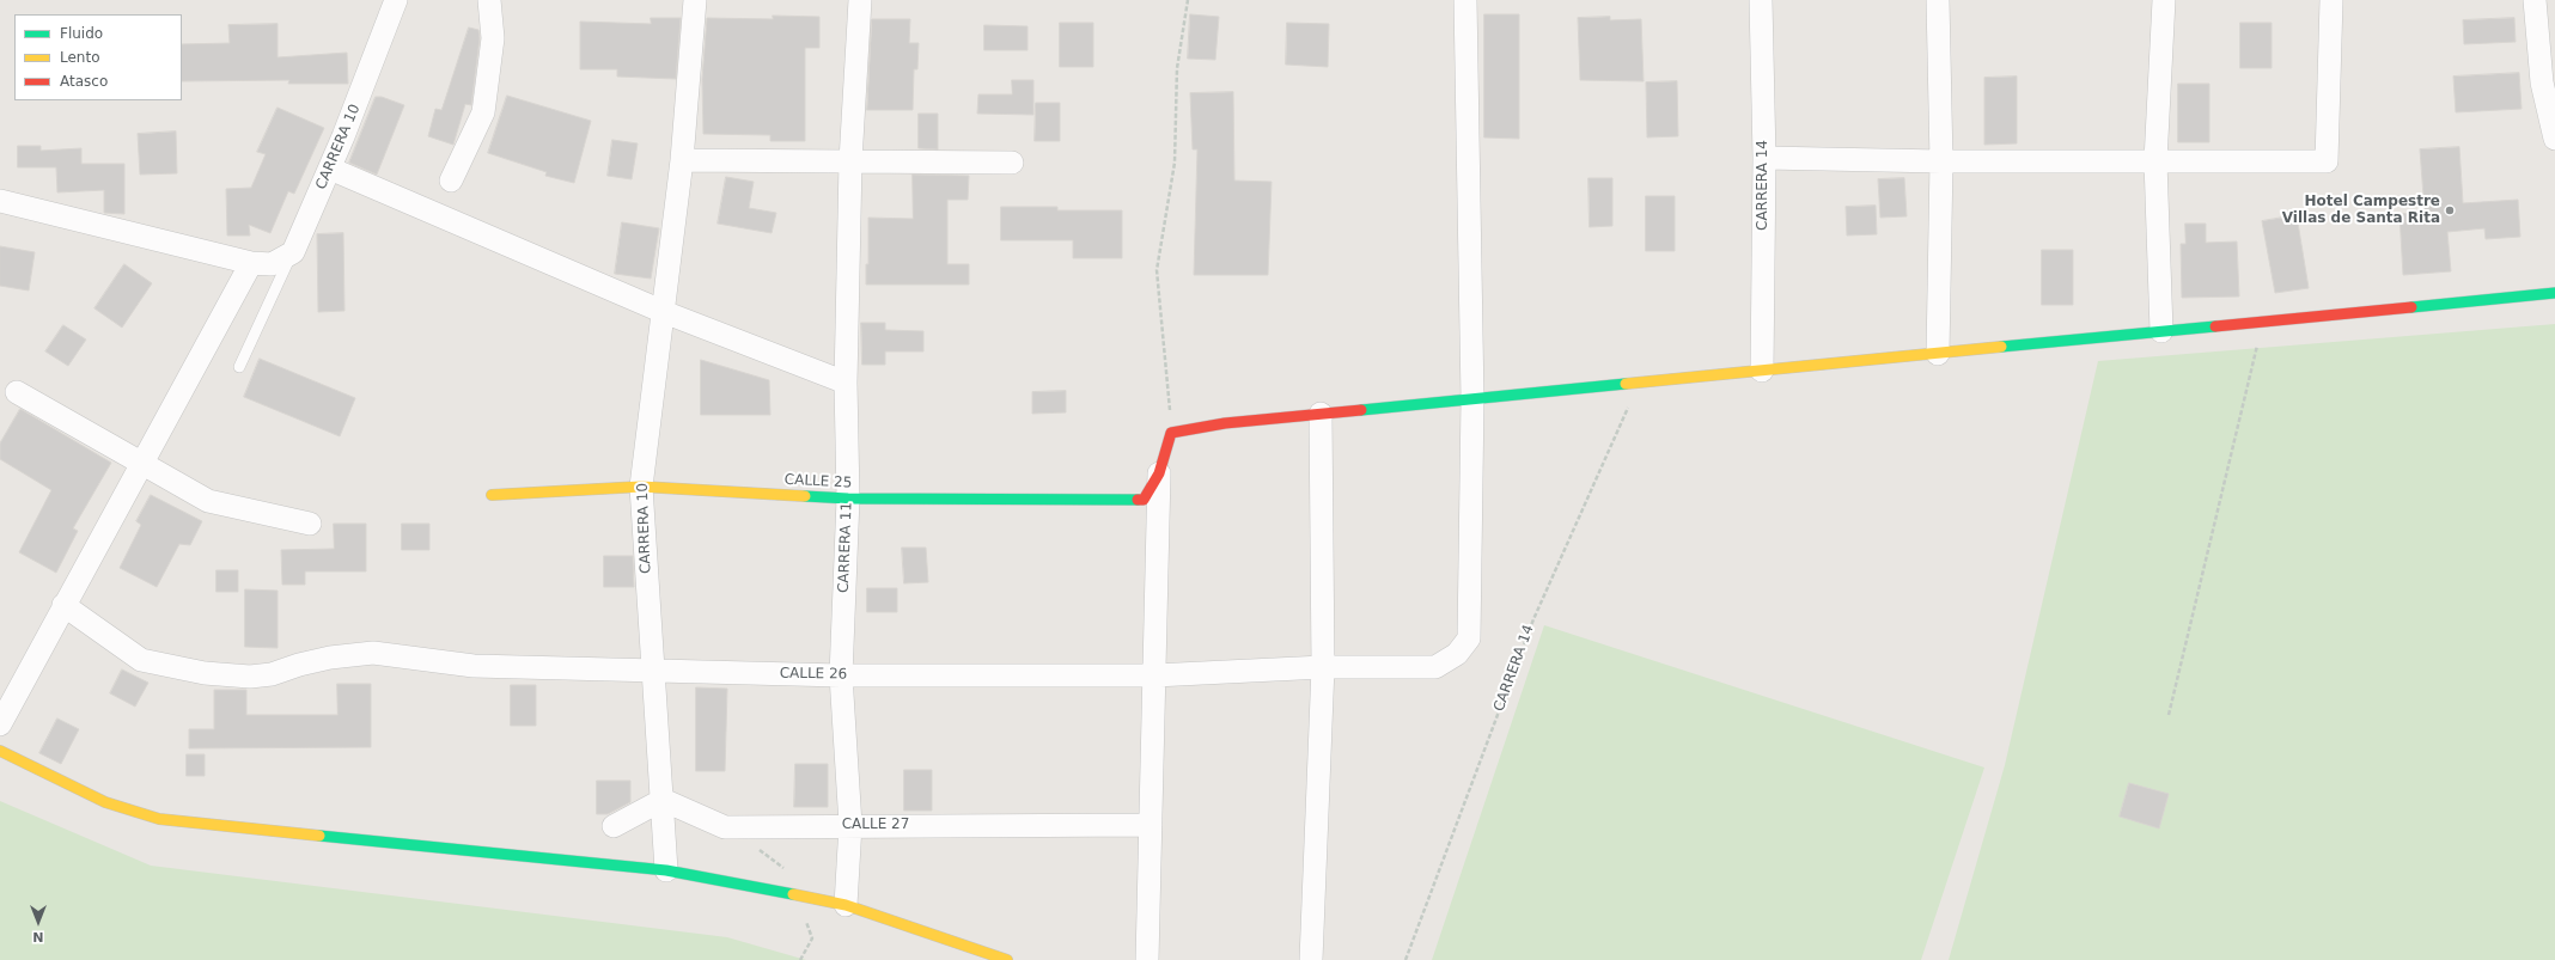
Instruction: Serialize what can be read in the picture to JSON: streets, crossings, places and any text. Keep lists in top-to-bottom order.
{
  "streets": {
    "street": [
      "CARRERA 10",
      "CARRERA 14",
      "CALLE 25",
      "CARRERA 11",
      "CALLE 26",
      "CALLE 27"
    ]
  },
  "crossings": [
    ["CARRERA 10", "CALLE 25"],
    ["CARRERA 10", "CALLE 26"],
    ["CARRERA 10", "CALLE 27"],
    ["CALLE 25", "CARRERA 11"],
    ["CARRERA 11", "CALLE 26"],
    ["CARRERA 11", "CALLE 27"]
  ],
  "places": ["Hotel Campestre Villas de Santa Rita"],
  "legend": ["Fluido", "Lento", "Atasco"],
  "north": "bottom"
}
